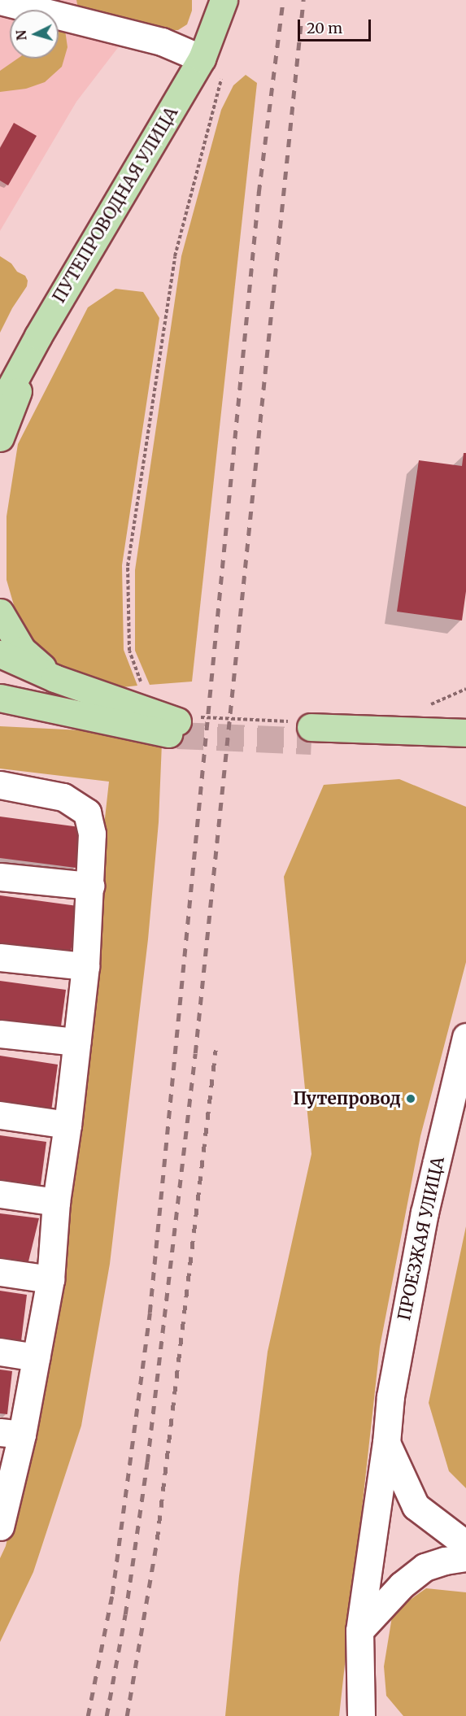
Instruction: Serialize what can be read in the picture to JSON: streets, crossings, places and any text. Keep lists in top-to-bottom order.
{
  "streets": {
    "main road": ["ПУТЕПРОВОДНАЯ УЛИЦА"],
    "street": ["ПРОЕЗЖАЯ УЛИЦА"]
  },
  "places": ["Путепровод"],
  "scale_bar": "20 m",
  "north": "left"
}
